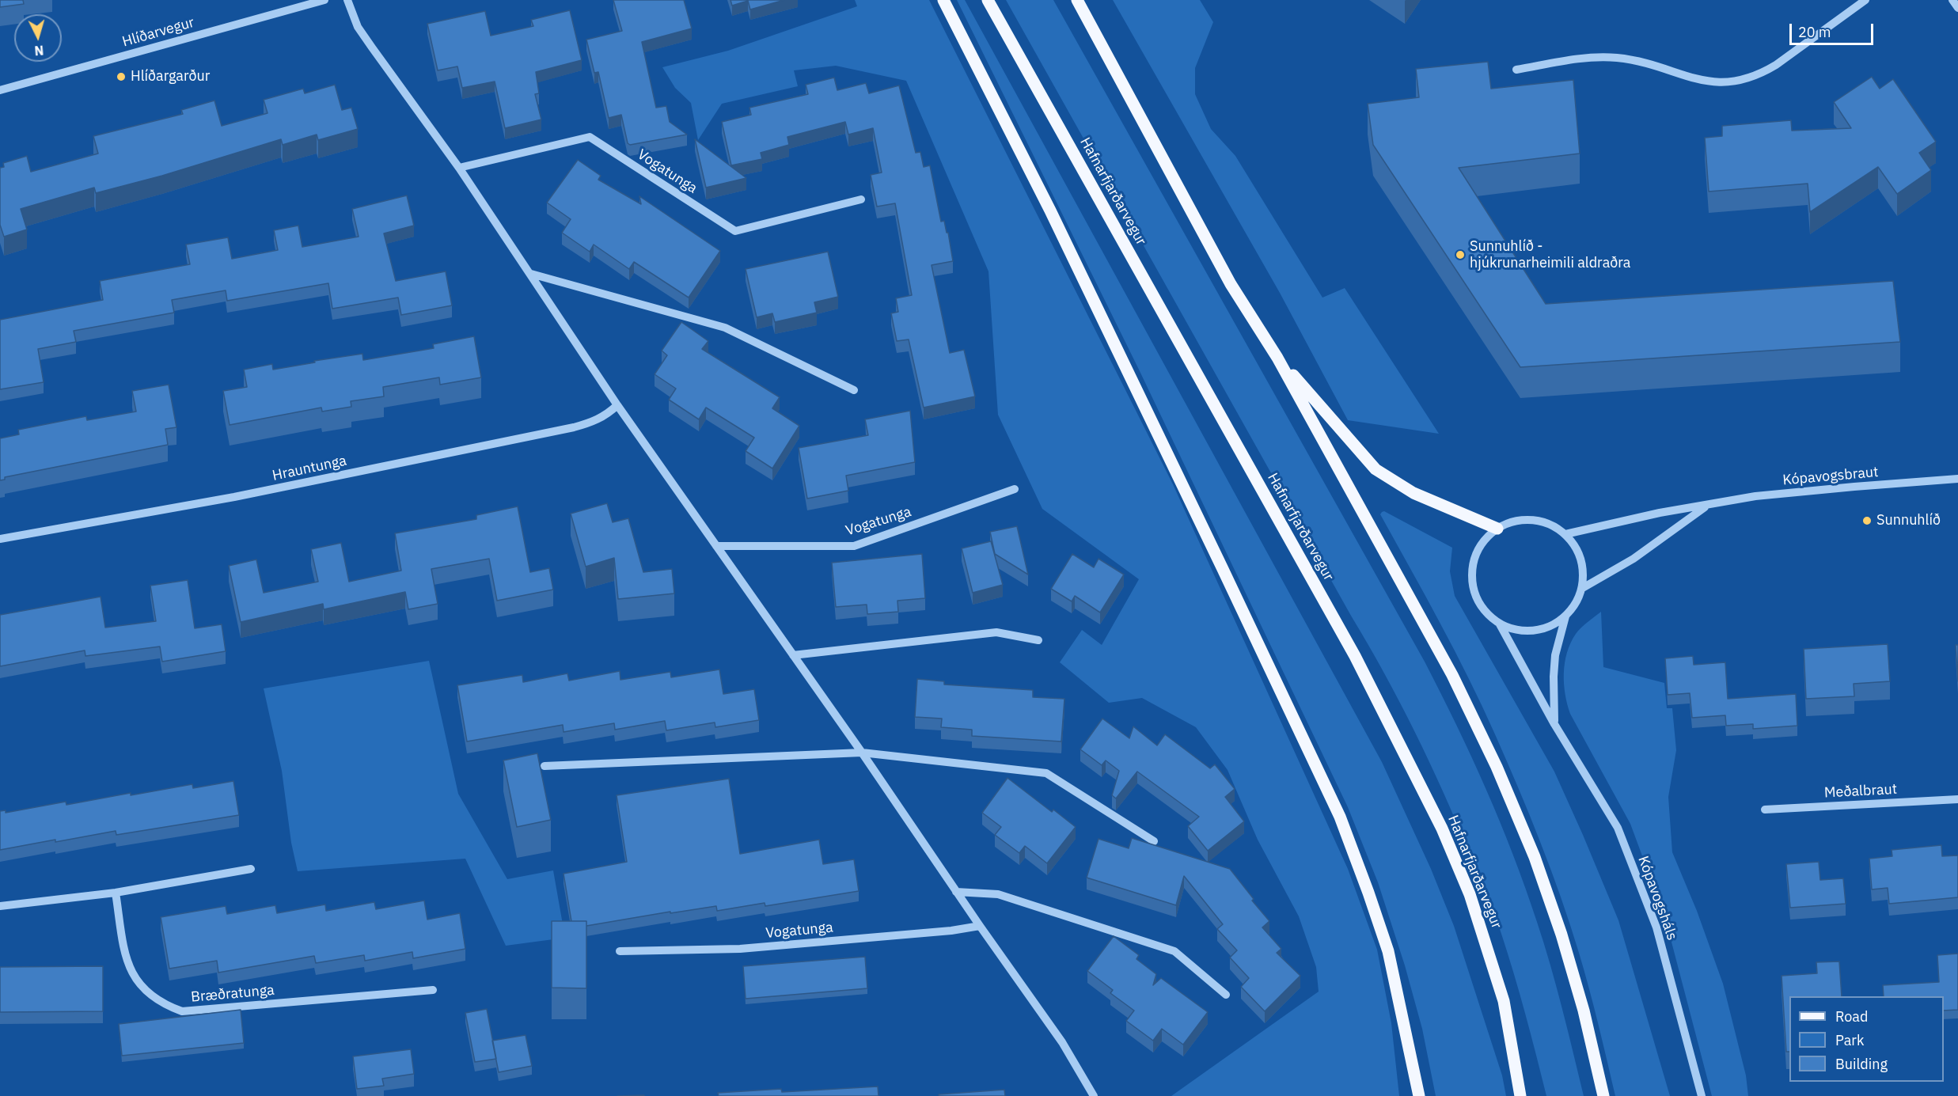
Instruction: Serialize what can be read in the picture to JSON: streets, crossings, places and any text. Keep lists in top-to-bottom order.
{
  "streets": {
    "main road": ["Hafnarfjarðarvegur"],
    "street": [
      "Hlíðarvegur",
      "Vogatunga",
      "Hrauntunga",
      "Kópavogsbraut",
      "Meðalbraut",
      "Kópavogsháls",
      "Bræðratunga"
    ]
  },
  "crossings": [
    ["Kópavogsbraut", "Kópavogsháls"]
  ],
  "places": ["Hlíðargarður", "Sunnuhlíð - hjúkrunarheimili aldraðra", "Sunnuhlíð"],
  "legend": ["Road", "Park", "Building"],
  "scale_bar": "20 m",
  "north": "bottom"
}
